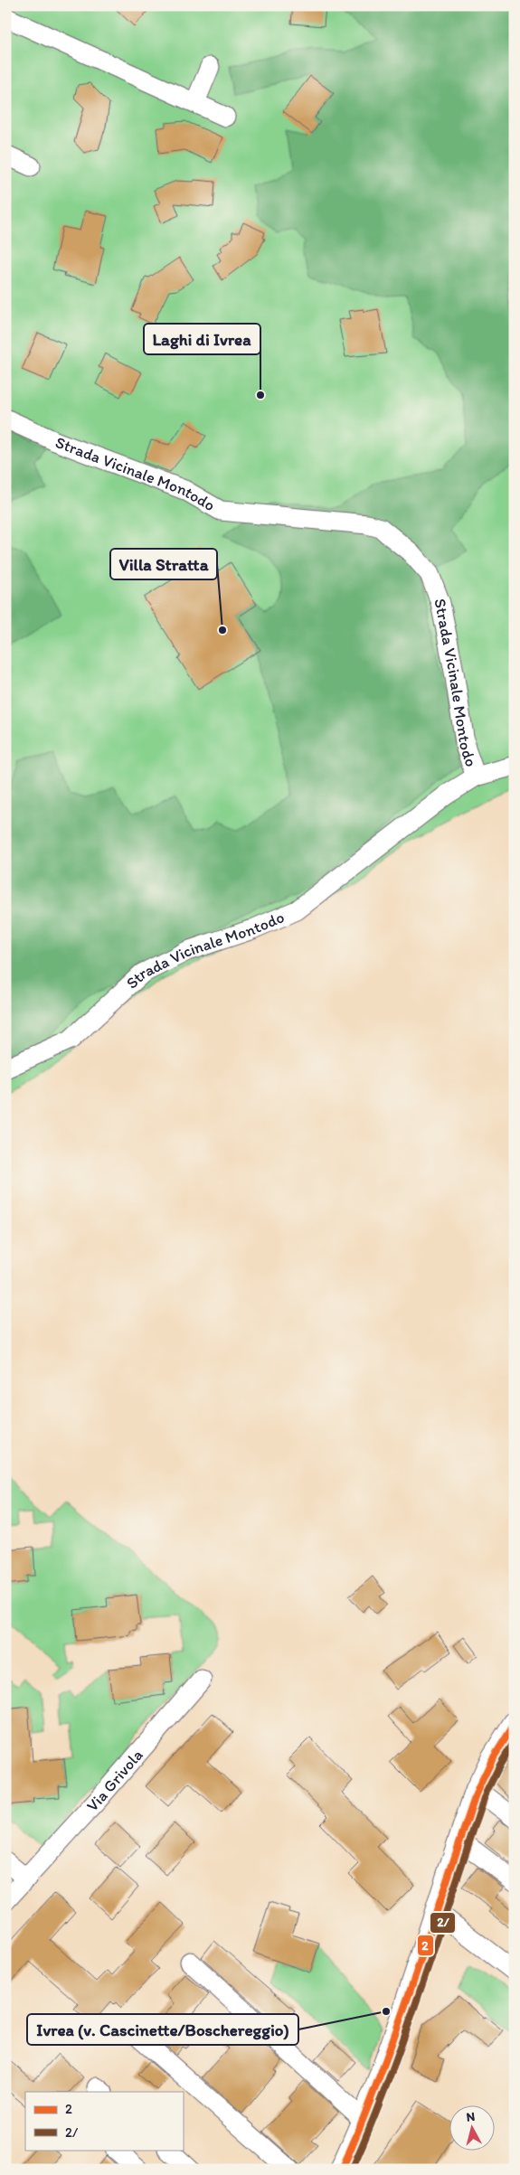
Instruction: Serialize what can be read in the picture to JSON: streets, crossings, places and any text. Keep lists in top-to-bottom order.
{
  "streets": {
    "street": ["Strada Vicinale Montodo", "Via Grivola"]
  },
  "places": ["Laghi di Ivrea", "Villa Stratta", "Ivrea (v. Cascinette/Boschereggio)"],
  "lines": ["transit line 2", "transit line 2/"],
  "legend": ["2", "2/"],
  "north": "top"
}
